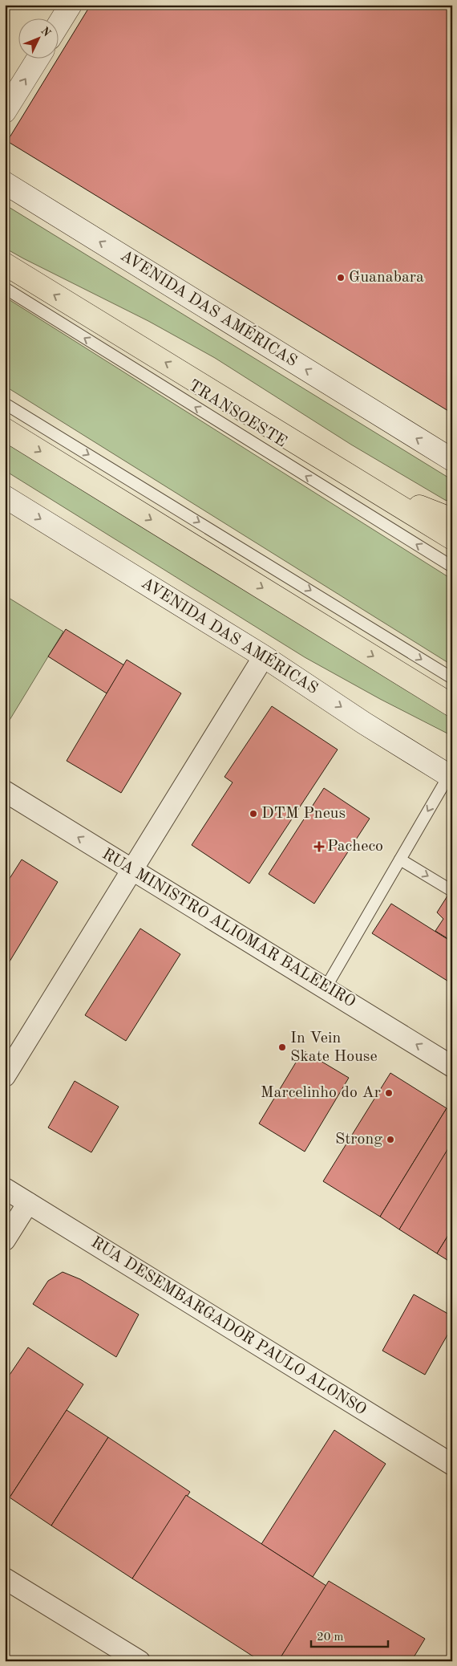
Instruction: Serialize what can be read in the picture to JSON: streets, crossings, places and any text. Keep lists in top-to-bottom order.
{
  "streets": {
    "main road": ["AVENIDA DAS AMÉRICAS"],
    "street": ["RUA MINISTRO ALIOMAR BALEEIRO", "RUA DESEMBARGADOR PAULO ALONSO"],
    "lane": ["TRANSOESTE"]
  },
  "one_way": ["RUA MINISTRO ALIOMAR BALEEIRO"],
  "places": {
    "other": [
      "Guanabara",
      "DTM Pneus",
      "In Vein Skate House",
      "Marcelinho do Ar",
      "Strong"
    ],
    "health": ["Pacheco"]
  },
  "scale_bar": "20 m",
  "north": "top right"
}
